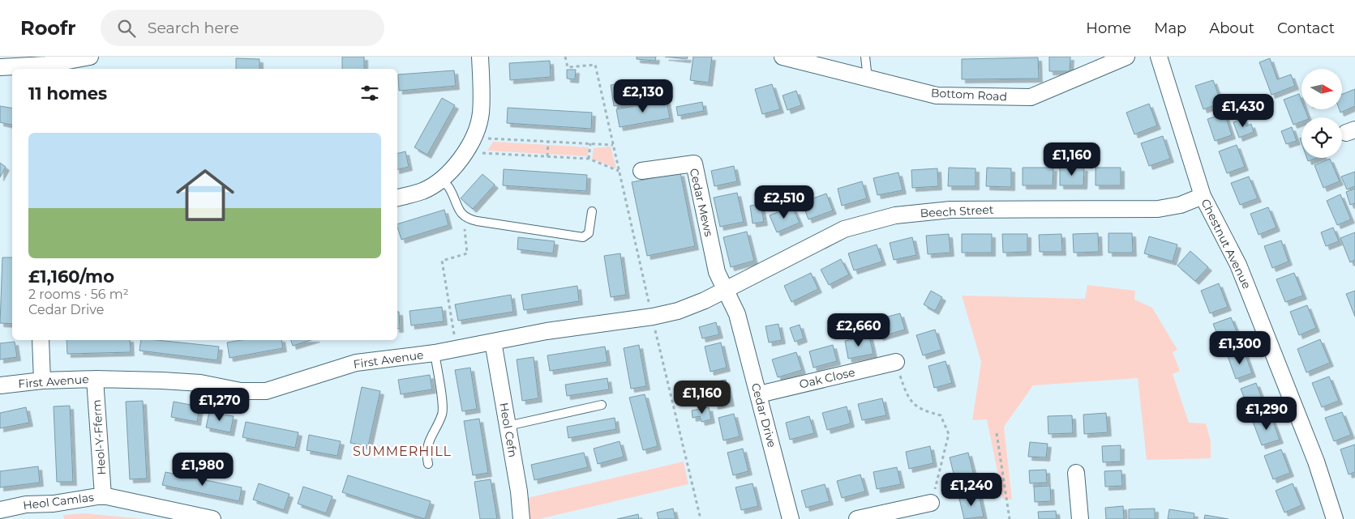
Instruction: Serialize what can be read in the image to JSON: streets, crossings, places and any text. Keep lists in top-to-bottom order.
{
  "streets": {
    "street": [
      "Bottom Road",
      "Cedar Mews",
      "Beech Street",
      "Chestnut Avenue",
      "First Avenue",
      "Oak Close",
      "Cedar Drive",
      "Heol Cefn",
      "Heol-Y-Fferm",
      "Heol Camlas"
    ]
  },
  "crossings": [
    ["Cedar Mews", "Beech Street"],
    ["Cedar Mews", "First Avenue"],
    ["Cedar Mews", "Cedar Drive"],
    ["Beech Street", "Chestnut Avenue"],
    ["Beech Street", "First Avenue"],
    ["Beech Street", "Cedar Drive"],
    ["First Avenue", "Cedar Drive"],
    ["First Avenue", "Heol Cefn"],
    ["First Avenue", "Heol-Y-Fferm"],
    ["Oak Close", "Cedar Drive"],
    ["Heol-Y-Fferm", "Heol Camlas"]
  ],
  "districts": ["SUMMERHILL"],
  "north": "right",
  "page": {
    "header": "Roofr",
    "search": "Search here",
    "nav": [
      "Home",
      "Map",
      "About",
      "Contact"
    ],
    "heading": "11 homes",
    "price": [
      "£2,130",
      "£1,430",
      "£1,160",
      "£2,510",
      "£2,660",
      "£1,300",
      "£1,160",
      "£1,270",
      "£1,290",
      "£1,980",
      "£1,240"
    ],
    "list": [
      {
        "name": "£1,160/mo",
        "note": "2 rooms · 56 m² · Cedar Drive"
      }
    ]
  }
}
